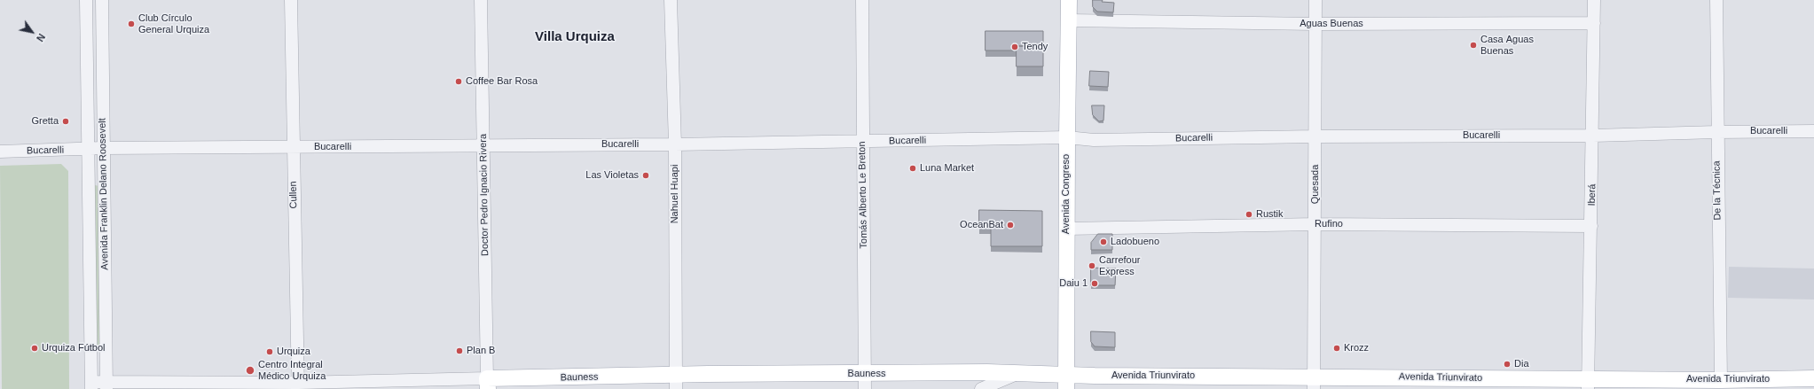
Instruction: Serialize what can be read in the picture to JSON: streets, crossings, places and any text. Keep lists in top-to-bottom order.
{
  "streets": {
    "main road": ["Avenida Congreso", "Bauness", "Avenida Triunvirato"],
    "street": [
      "Aguas Buenas",
      "Bucarelli",
      "Quesada",
      "De la Técnica",
      "Avenida Franklin Delano Roosevelt",
      "Nahuel Huapi",
      "Cullen",
      "Doctor Pedro Ignacio Rivera",
      "Tomás Alberto Le Breton",
      "Iberá",
      "Rufino"
    ]
  },
  "crossings": [
    ["Aguas Buenas", "Quesada"],
    ["Aguas Buenas", "Avenida Congreso"],
    ["Aguas Buenas", "Iberá"],
    ["Bucarelli", "Quesada"],
    ["Bucarelli", "De la Técnica"],
    ["Bucarelli", "Avenida Franklin Delano Roosevelt"],
    ["Bucarelli", "Nahuel Huapi"],
    ["Bucarelli", "Avenida Congreso"],
    ["Bucarelli", "Cullen"],
    ["Bucarelli", "Doctor Pedro Ignacio Rivera"],
    ["Bucarelli", "Tomás Alberto Le Breton"],
    ["Bucarelli", "Iberá"],
    ["Quesada", "Rufino"],
    ["Quesada", "Avenida Triunvirato"],
    ["De la Técnica", "Avenida Triunvirato"],
    ["Avenida Franklin Delano Roosevelt", "Bauness"],
    ["Nahuel Huapi", "Bauness"],
    ["Avenida Congreso", "Rufino"],
    ["Avenida Congreso", "Bauness"],
    ["Avenida Congreso", "Avenida Triunvirato"],
    ["Cullen", "Bauness"],
    ["Doctor Pedro Ignacio Rivera", "Bauness"],
    ["Tomás Alberto Le Breton", "Bauness"],
    ["Iberá", "Rufino"],
    ["Iberá", "Avenida Triunvirato"],
    ["Bauness", "Avenida Triunvirato"]
  ],
  "districts": ["Villa Urquiza"],
  "places": [
    "Club Círculo General Urquiza",
    "Casa Aguas Buenas",
    "Tendy",
    "Coffee Bar Rosa",
    "Gretta",
    "Luna Market",
    "Las Violetas",
    "Rustik",
    "OceanBat",
    "Ladobueno",
    "Carrefour Express",
    "Daiu 1",
    "Urquiza Fútbol",
    "Krozz",
    "Plan B",
    "Urquiza",
    "Dia",
    "Centro Integral Médico Urquiza"
  ],
  "north": "bottom right"
}
